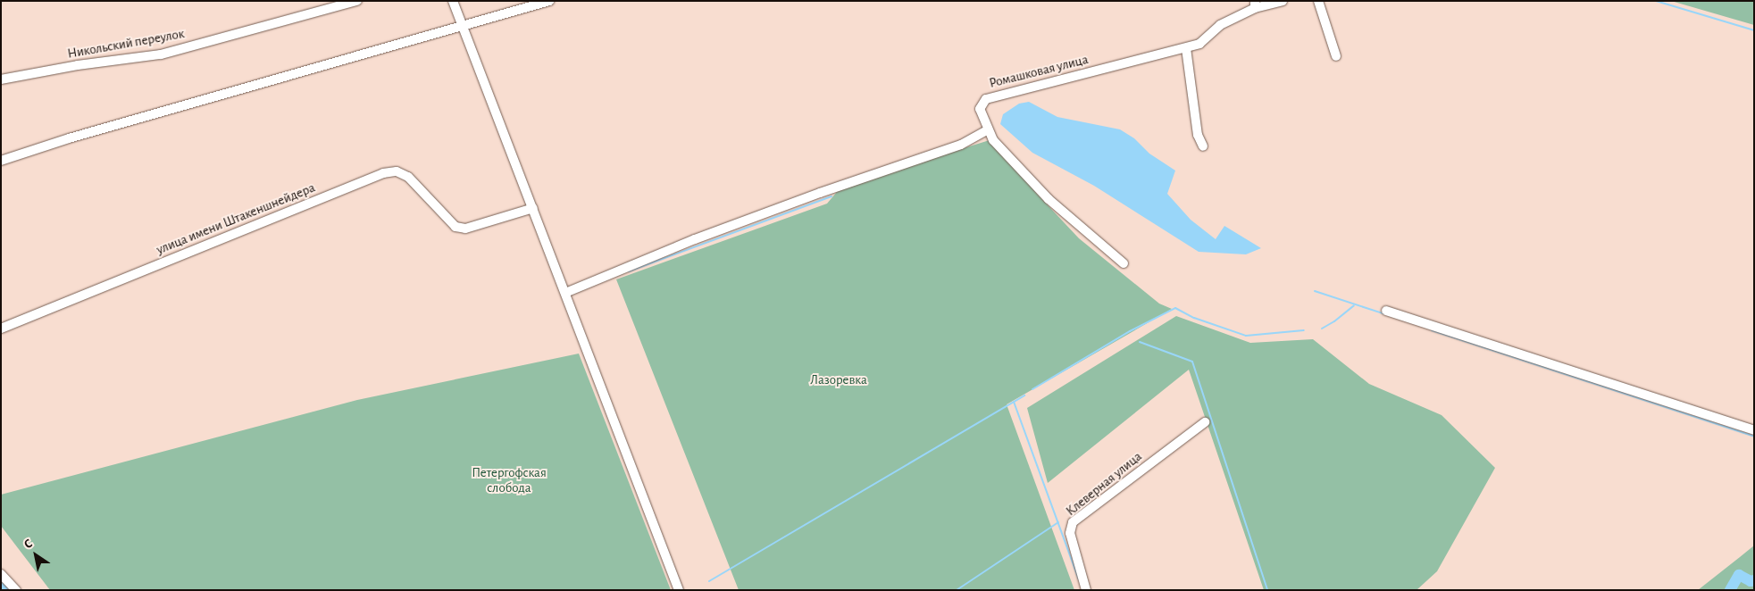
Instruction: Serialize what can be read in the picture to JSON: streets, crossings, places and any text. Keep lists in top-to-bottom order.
{
  "streets": {
    "street": [
      "Никольский переулок",
      "Ромашковая улица",
      "улица имени Штакеншнейдера",
      "Клеверная улица"
    ]
  },
  "parks": ["Лазоревка", "Петергофская слобода"],
  "north": "top left"
}
